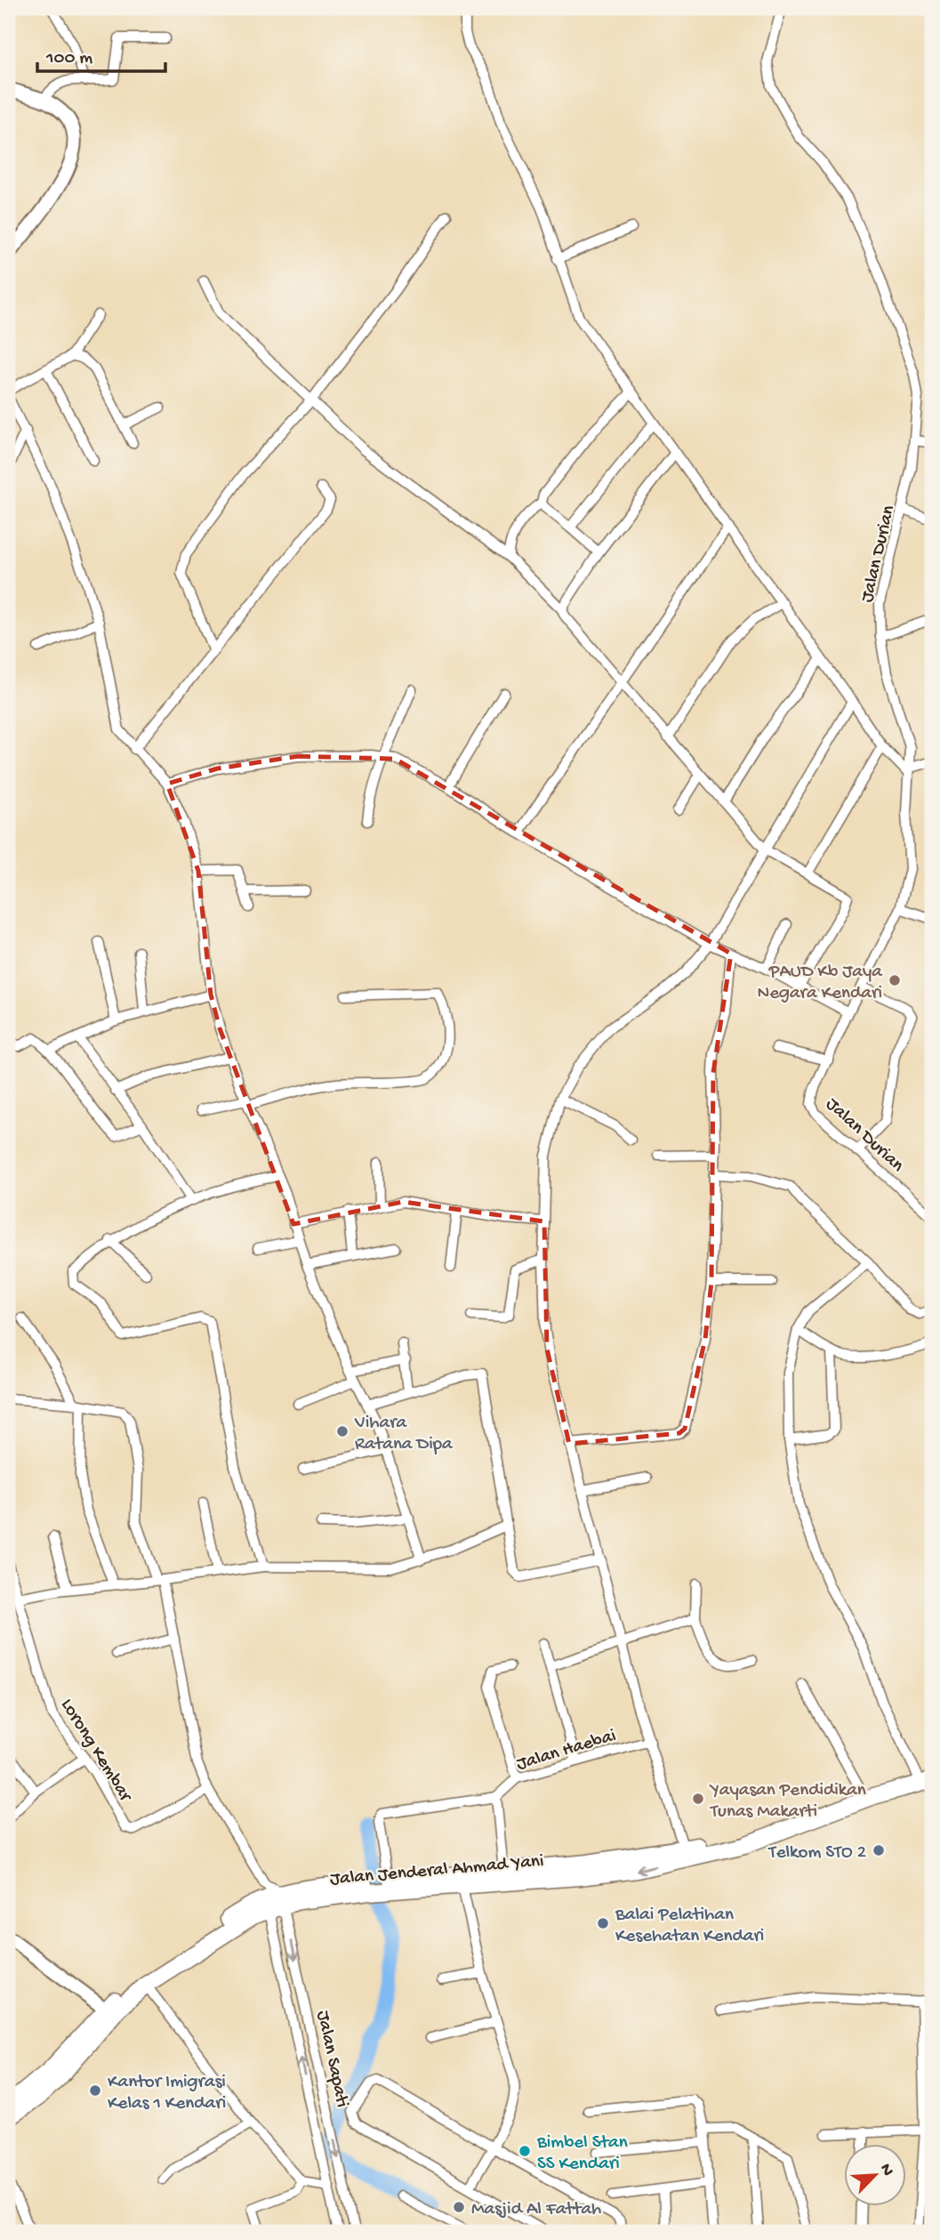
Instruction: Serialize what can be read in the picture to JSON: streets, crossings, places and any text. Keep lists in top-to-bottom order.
{
  "streets": {
    "highway": ["Jalan Jenderal Ahmad Yani"],
    "street": [
      "Jalan Durian",
      "Jalan Haebai",
      "Lorong Kembar",
      "Jalan Sapati"
    ]
  },
  "crossings": [
    ["Jalan Jenderal Ahmad Yani", "Jalan Sapati"]
  ],
  "places": [
    "PAUD Kb Jaya Negara Kendari",
    "Vihara Ratana Dipa",
    "Yayasan Pendidikan Tunas Makarti",
    "Telkom STO 2",
    "Balai Pelatihan Kesehatan Kendari",
    "Kantor Imigrasi Kelas 1 Kendari",
    "Bimbel Stan SS Kendari",
    "Masjid Al Fattah"
  ],
  "scale_bar": "100 m",
  "north": "top right"
}
